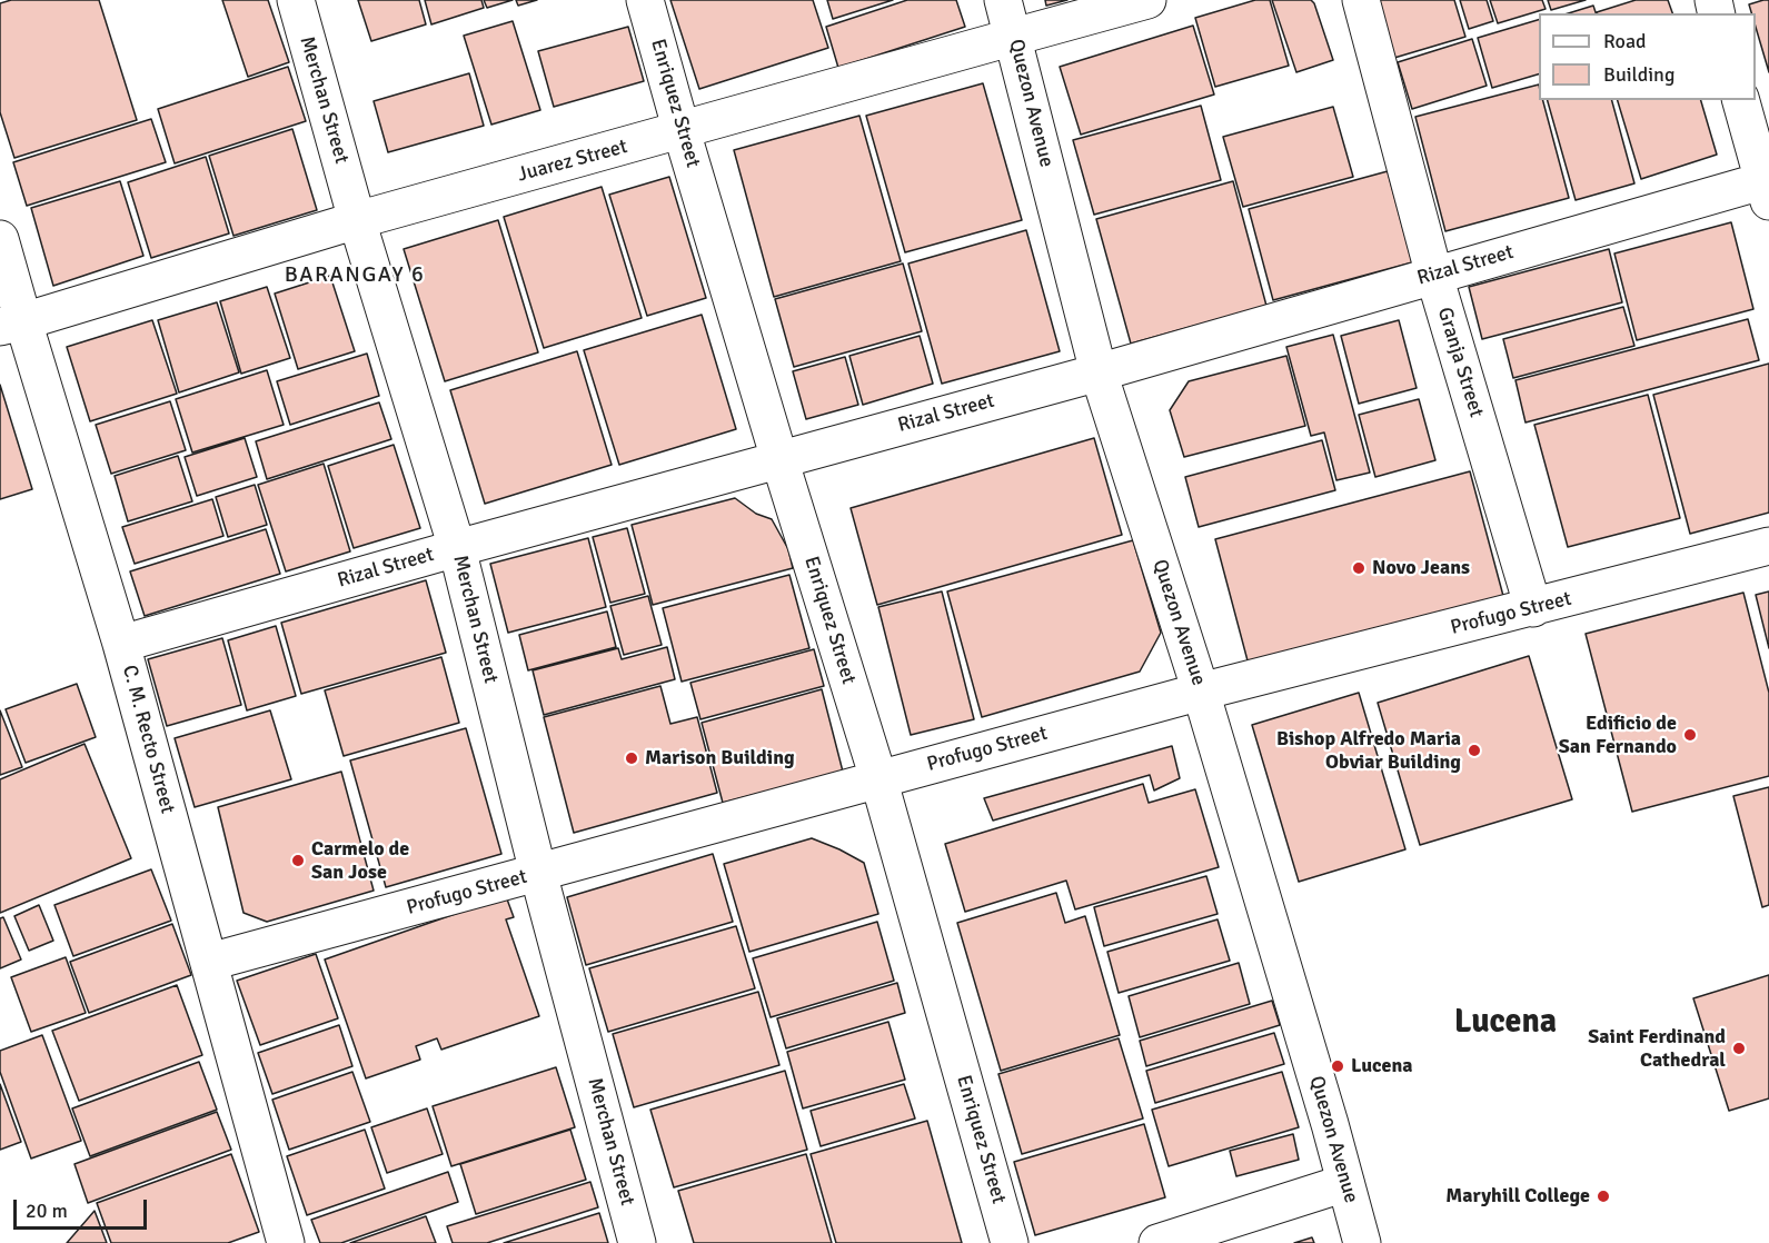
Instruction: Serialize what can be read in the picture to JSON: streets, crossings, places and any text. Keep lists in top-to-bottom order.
{
  "streets": {
    "street": [
      "Merchan Street",
      "Enriquez Street",
      "Quezon Avenue",
      "Juarez Street",
      "Rizal Street",
      "Granja Street",
      "Profugo Street",
      "C. M. Recto Street"
    ]
  },
  "crossings": [
    ["Merchan Street", "Juarez Street"],
    ["Merchan Street", "Rizal Street"],
    ["Merchan Street", "Profugo Street"],
    ["Enriquez Street", "Juarez Street"],
    ["Enriquez Street", "Rizal Street"],
    ["Enriquez Street", "Profugo Street"],
    ["Quezon Avenue", "Juarez Street"],
    ["Quezon Avenue", "Rizal Street"],
    ["Quezon Avenue", "Profugo Street"],
    ["Juarez Street", "C. M. Recto Street"],
    ["Rizal Street", "Granja Street"],
    ["Rizal Street", "C. M. Recto Street"],
    ["Granja Street", "Profugo Street"],
    ["Profugo Street", "C. M. Recto Street"]
  ],
  "districts": ["BARANGAY 6", "Lucena"],
  "places": [
    "Novo Jeans",
    "Edificio de San Fernando",
    "Bishop Alfredo Maria Obviar Building",
    "Marison Building",
    "Carmelo de San Jose",
    "Saint Ferdinand Cathedral",
    "Lucena",
    "Maryhill College"
  ],
  "legend": ["Road", "Building"],
  "scale_bar": "20 m"
}
